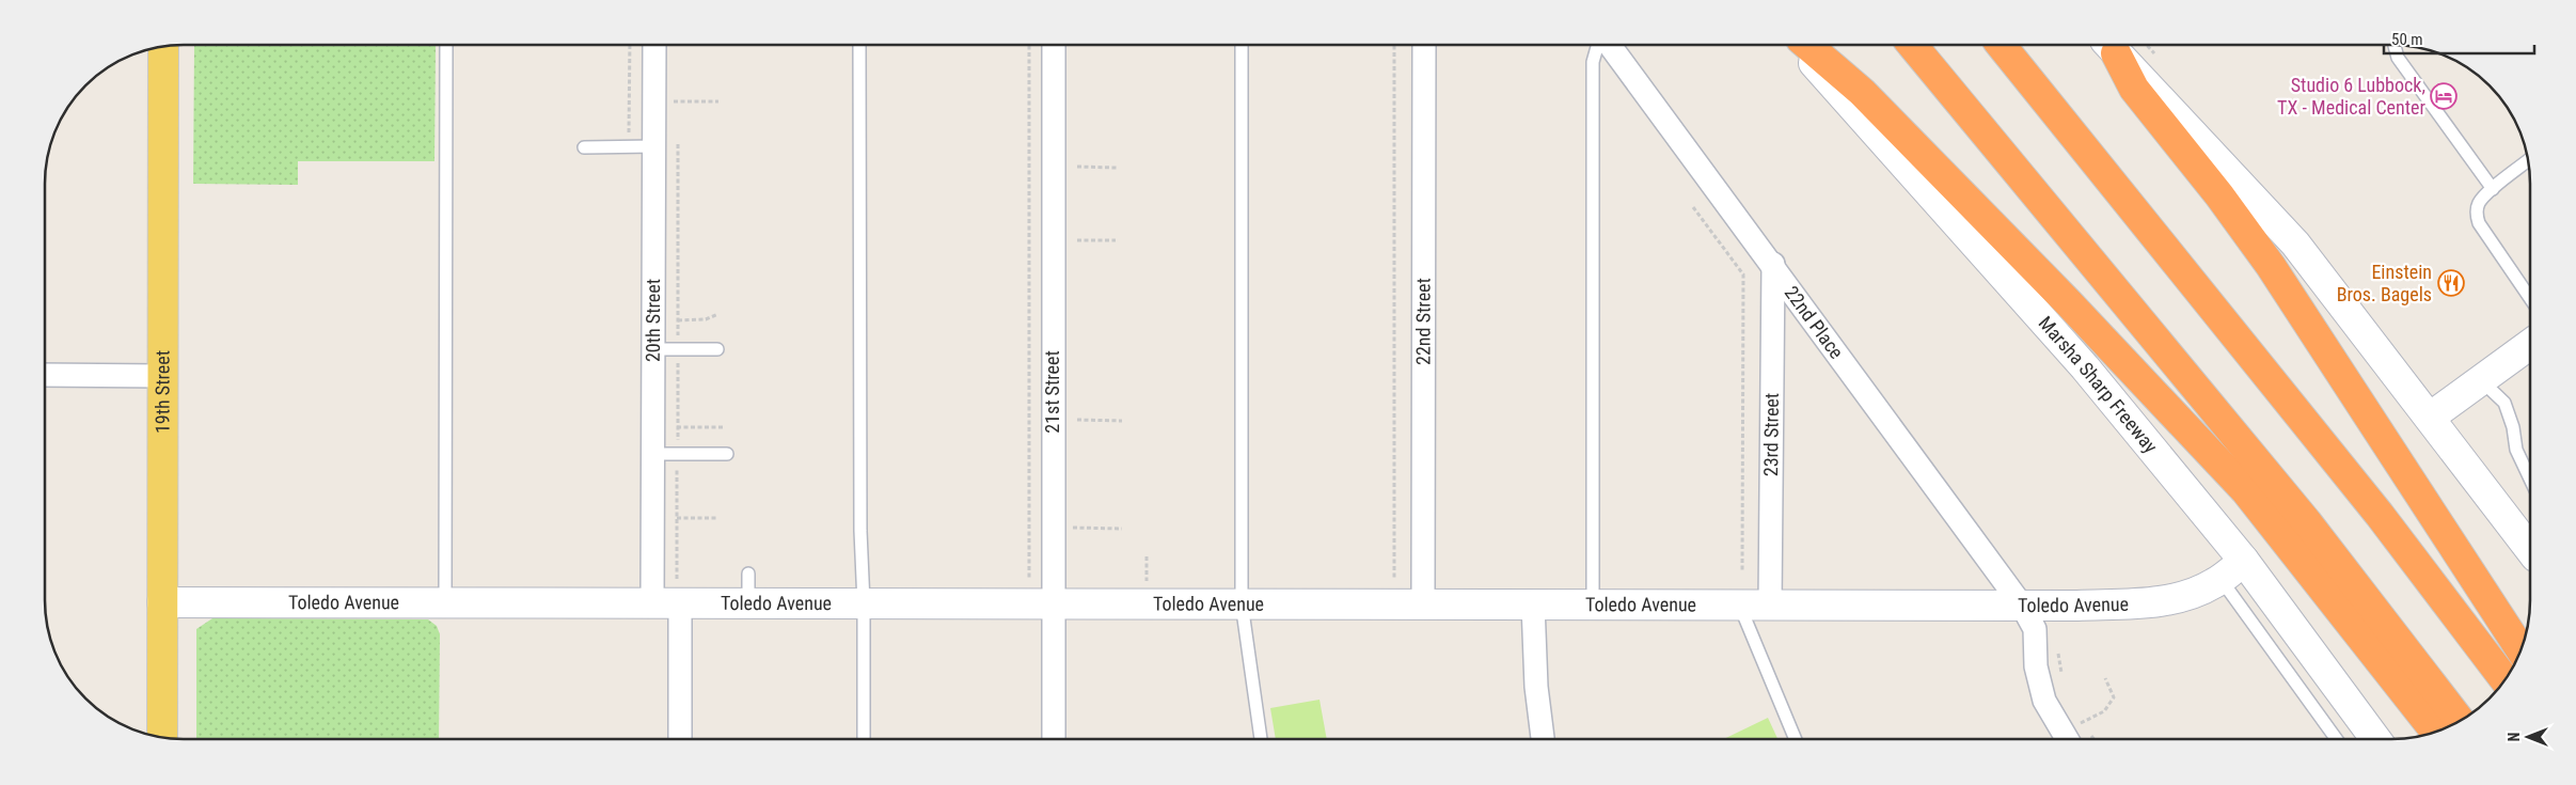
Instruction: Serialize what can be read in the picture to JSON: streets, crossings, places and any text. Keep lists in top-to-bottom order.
{
  "streets": {
    "main road": ["19th Street"],
    "street": [
      "20th Street",
      "22nd Street",
      "22nd Place",
      "Marsha Sharp Freeway",
      "21st Street",
      "23rd Street",
      "Toledo Avenue"
    ]
  },
  "crossings": [
    ["20th Street", "Toledo Avenue"],
    ["22nd Street", "Toledo Avenue"],
    ["22nd Place", "23rd Street"],
    ["22nd Place", "Toledo Avenue"],
    ["Marsha Sharp Freeway", "Toledo Avenue"],
    ["19th Street", "Toledo Avenue"],
    ["21st Street", "Toledo Avenue"],
    ["23rd Street", "Toledo Avenue"]
  ],
  "places": {
    "hotel": ["Studio 6 Lubbock, TX - Medical Center"],
    "restaurant": ["Einstein Bros. Bagels"]
  },
  "scale_bar": "50 m",
  "north": "left"
}
